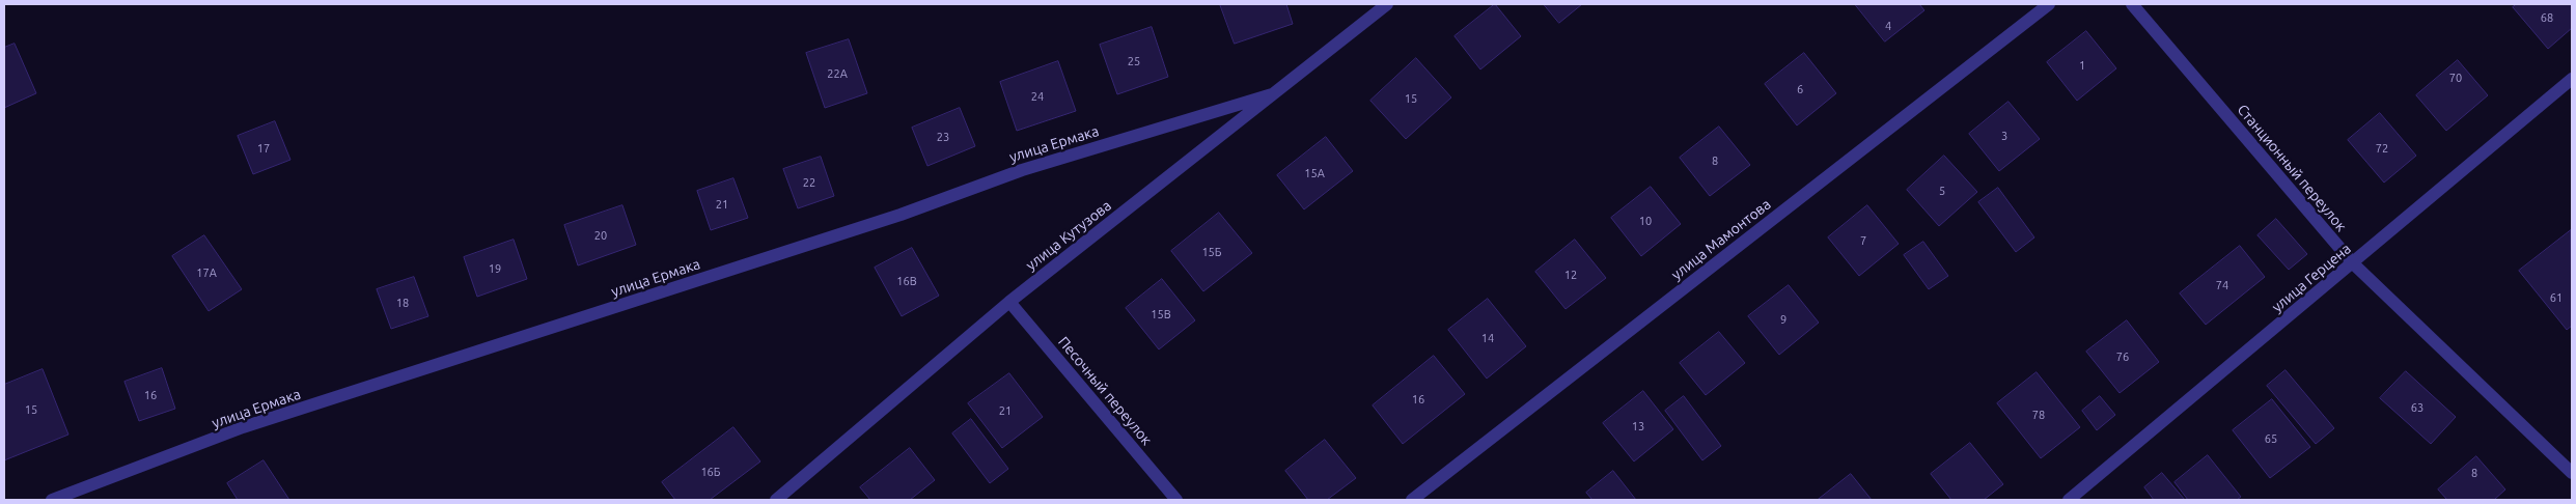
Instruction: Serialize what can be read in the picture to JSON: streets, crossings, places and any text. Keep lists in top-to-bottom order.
{
  "streets": {
    "street": [
      "улица Ермака",
      "Станционный переулок",
      "улица Кутузова",
      "улица Мамонтова",
      "улица Герцена",
      "Песочный переулок"
    ]
  },
  "crossings": [
    ["улица Ермака", "улица Кутузова"],
    ["Станционный переулок", "улица Герцена"],
    ["улица Кутузова", "Песочный переулок"]
  ],
  "house_numbers": [
    "68",
    "4",
    "25",
    "1",
    "22А",
    "70",
    "6",
    "24",
    "15",
    "3",
    "23",
    "17",
    "72",
    "8",
    "15А",
    "22",
    "5",
    "21",
    "10",
    "20",
    "7",
    "15Б",
    "19",
    "17А",
    "12",
    "16В",
    "74",
    "61",
    "18",
    "15В",
    "9",
    "14",
    "76",
    "16",
    "16",
    "63",
    "15",
    "21",
    "78",
    "13",
    "65",
    "16Б",
    "8"
  ]
}
